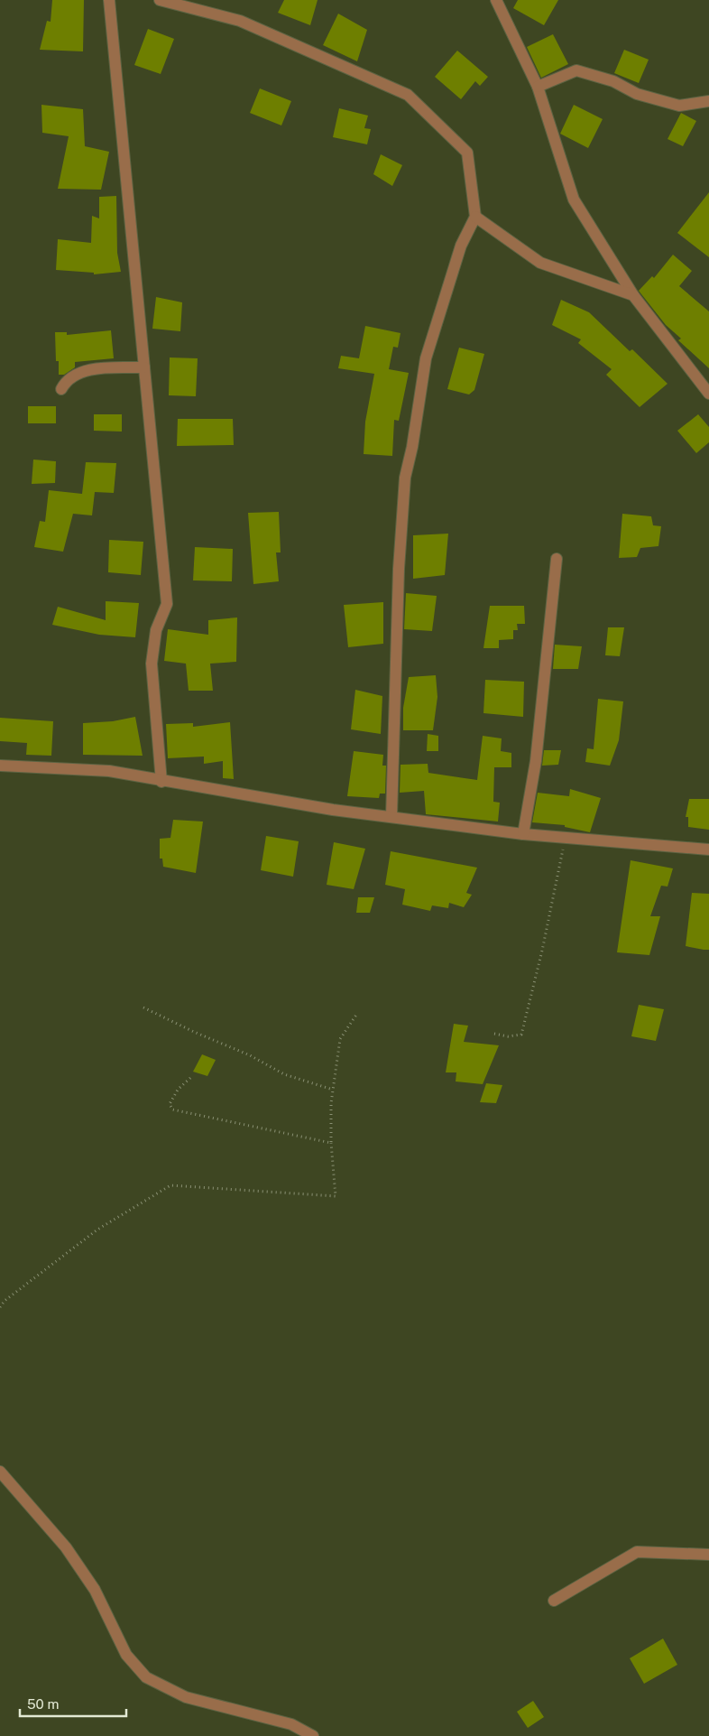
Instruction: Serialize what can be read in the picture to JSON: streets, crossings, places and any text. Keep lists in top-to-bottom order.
{
  "scale_bar": "50 m"
}
